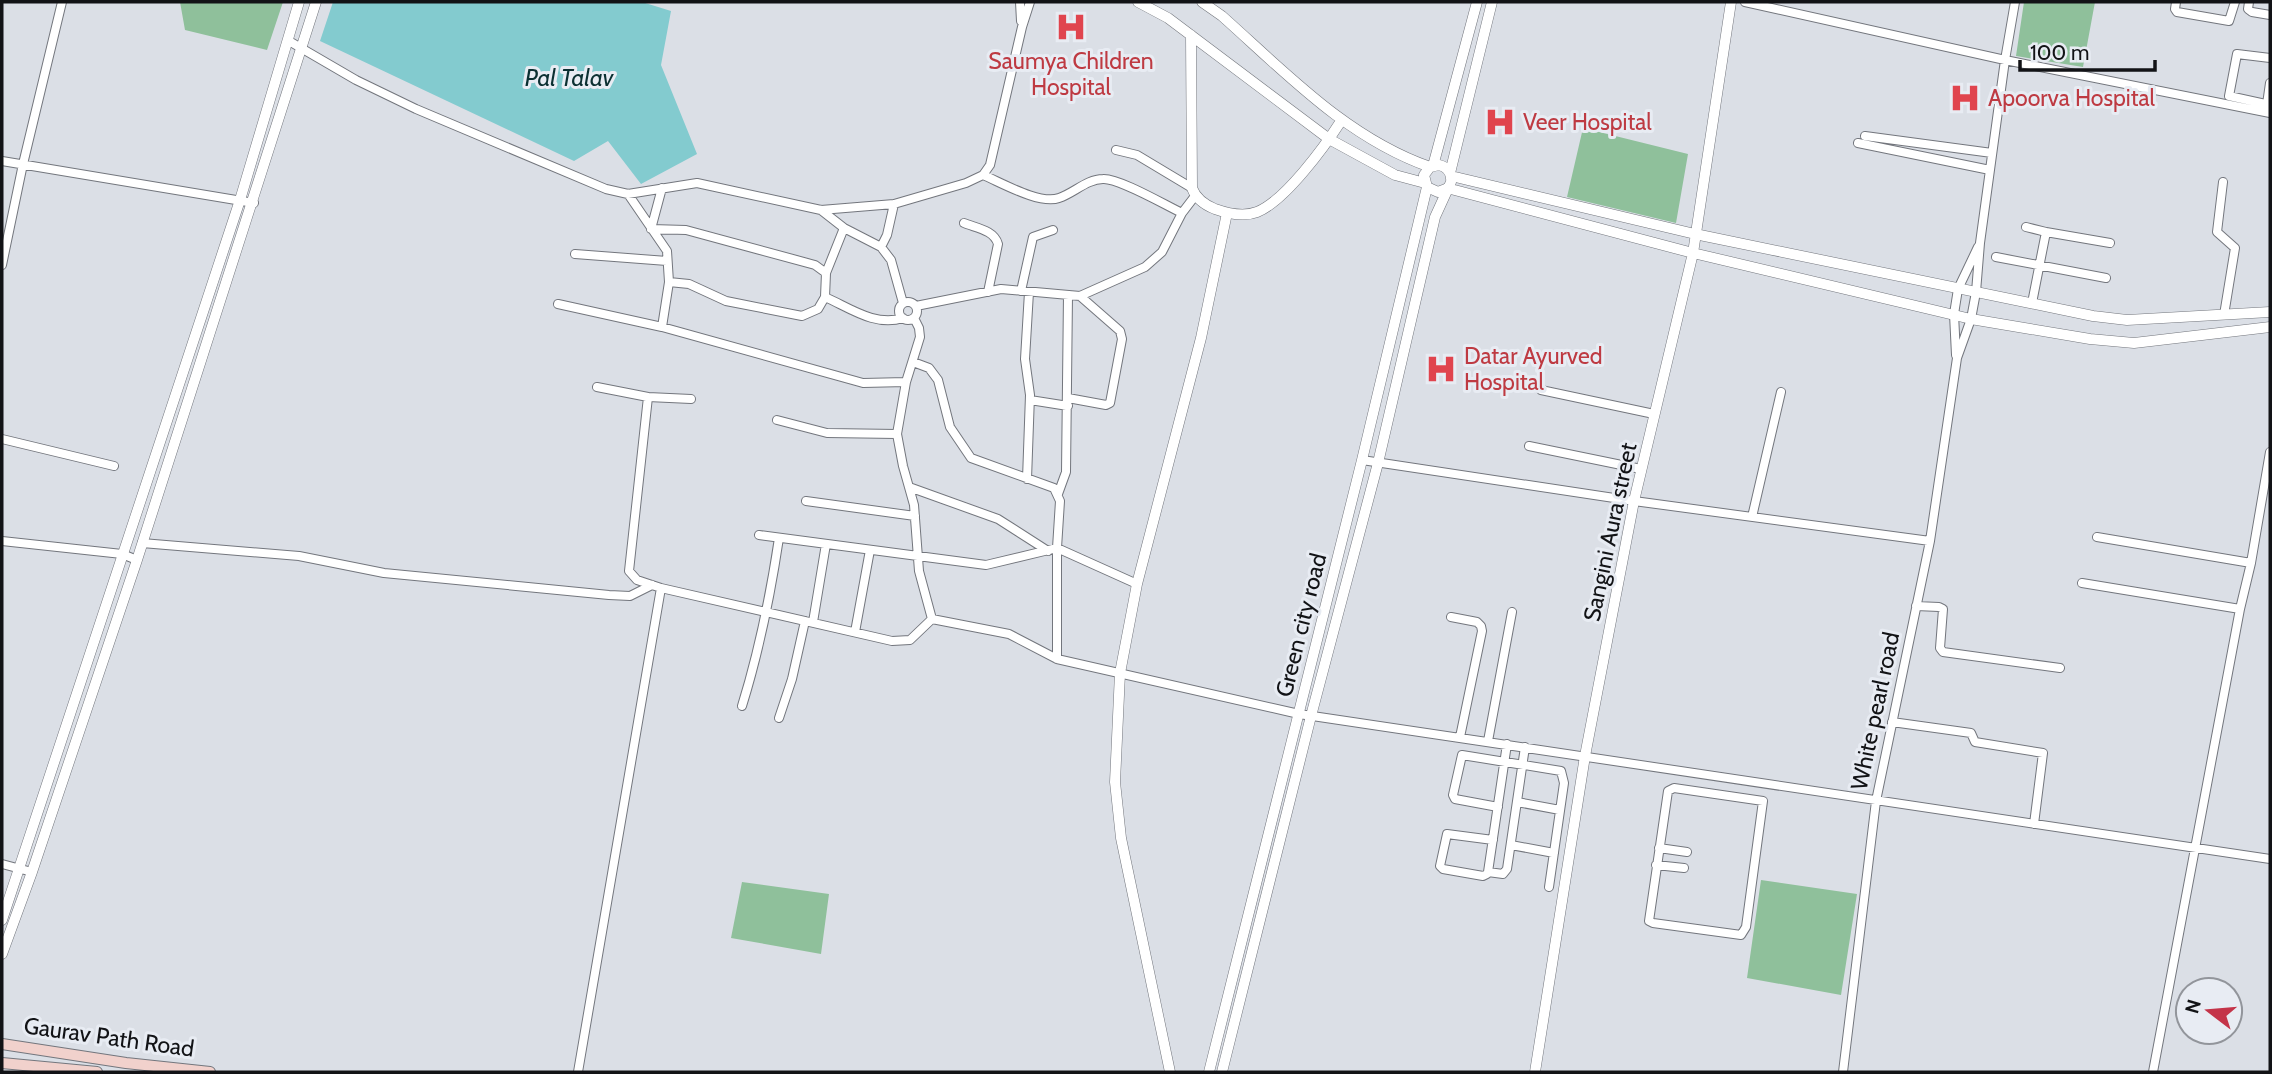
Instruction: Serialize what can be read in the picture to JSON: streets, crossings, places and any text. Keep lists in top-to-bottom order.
{
  "streets": {
    "main road": ["Gaurav Path Road"],
    "street": ["Sangini Aura street", "Green city road", "White pearl road"]
  },
  "water": ["Pal Talav"],
  "places": {
    "hospital": [
      "Saumya Children Hospital",
      "Apoorva Hospital",
      "Veer Hospital",
      "Datar Ayurved Hospital"
    ]
  },
  "scale_bar": "100 m",
  "north": "left"
}
